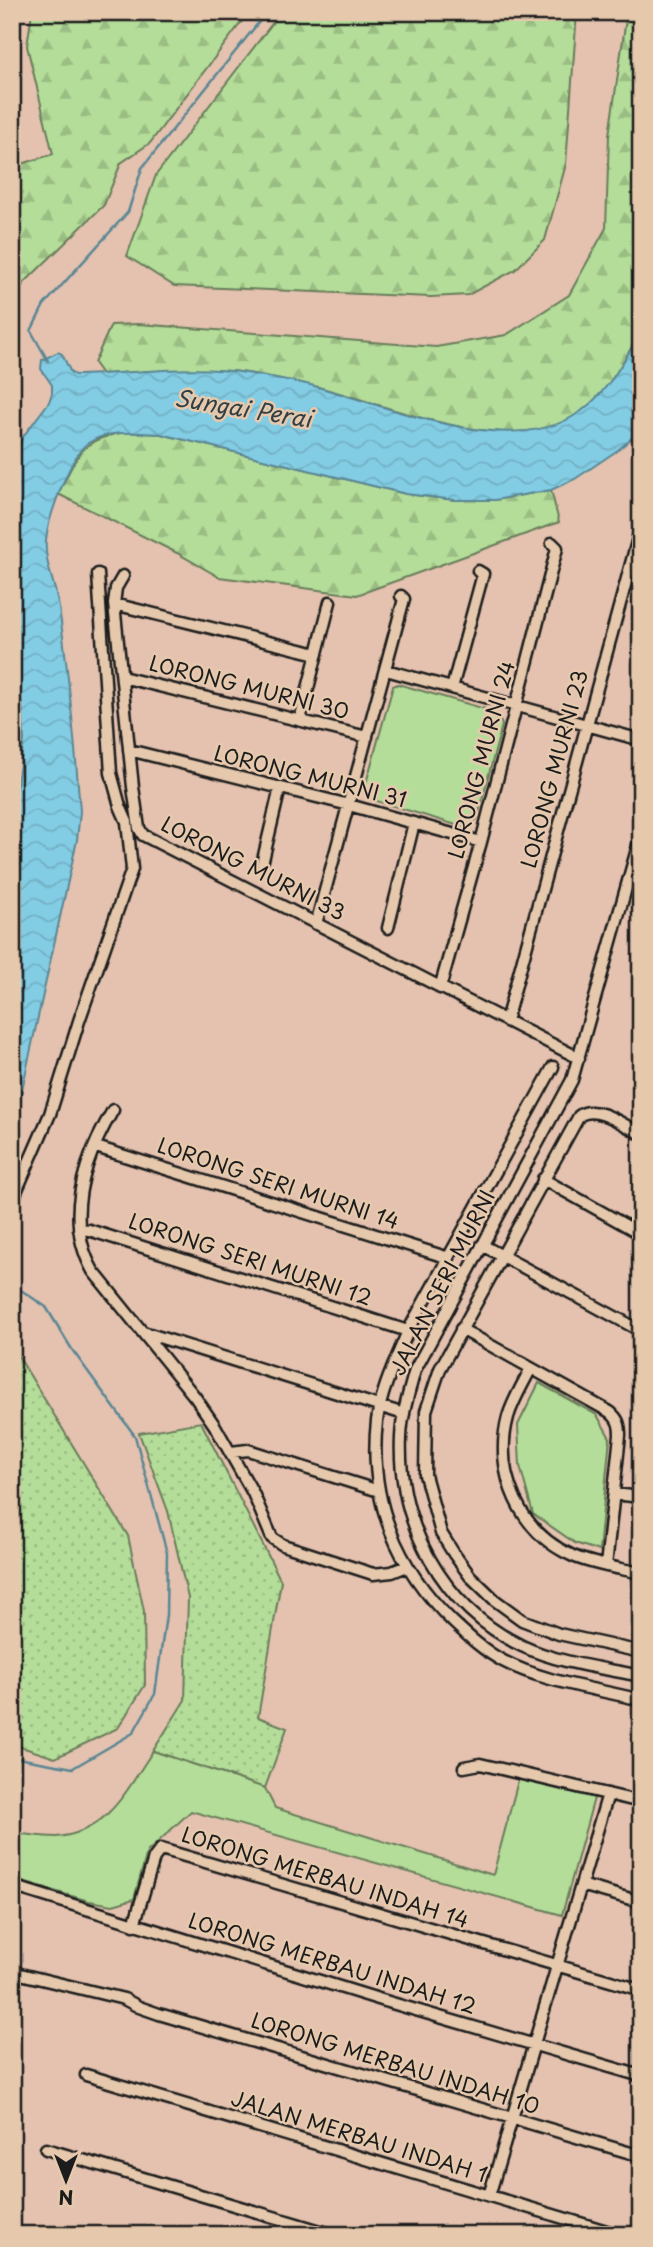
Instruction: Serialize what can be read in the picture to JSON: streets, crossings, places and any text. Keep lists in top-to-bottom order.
{
  "streets": {
    "street": [
      "LORONG MURNI 30",
      "LORONG MURNI 24",
      "LORONG MURNI 23",
      "LORONG MURNI 31",
      "LORONG MURNI 33",
      "LORONG SERI MURNI 14",
      "LORONG SERI MURNI 12",
      "JALAN SERI MURNI",
      "LORONG MERBAU INDAH 14",
      "LORONG MERBAU INDAH 12",
      "LORONG MERBAU INDAH 10",
      "JALAN MERBAU INDAH 1"
    ]
  },
  "crossings": [
    ["LORONG MURNI 30", "LORONG MURNI 33"],
    ["LORONG MURNI 24", "LORONG MURNI 31"],
    ["LORONG MURNI 24", "LORONG MURNI 33"],
    ["LORONG MURNI 23", "LORONG MURNI 33"],
    ["LORONG MURNI 31", "LORONG MURNI 33"],
    ["LORONG MURNI 33", "JALAN SERI MURNI"],
    ["LORONG MERBAU INDAH 14", "LORONG MERBAU INDAH 12"]
  ],
  "water": ["Sungai Perai"],
  "north": "bottom"
}
